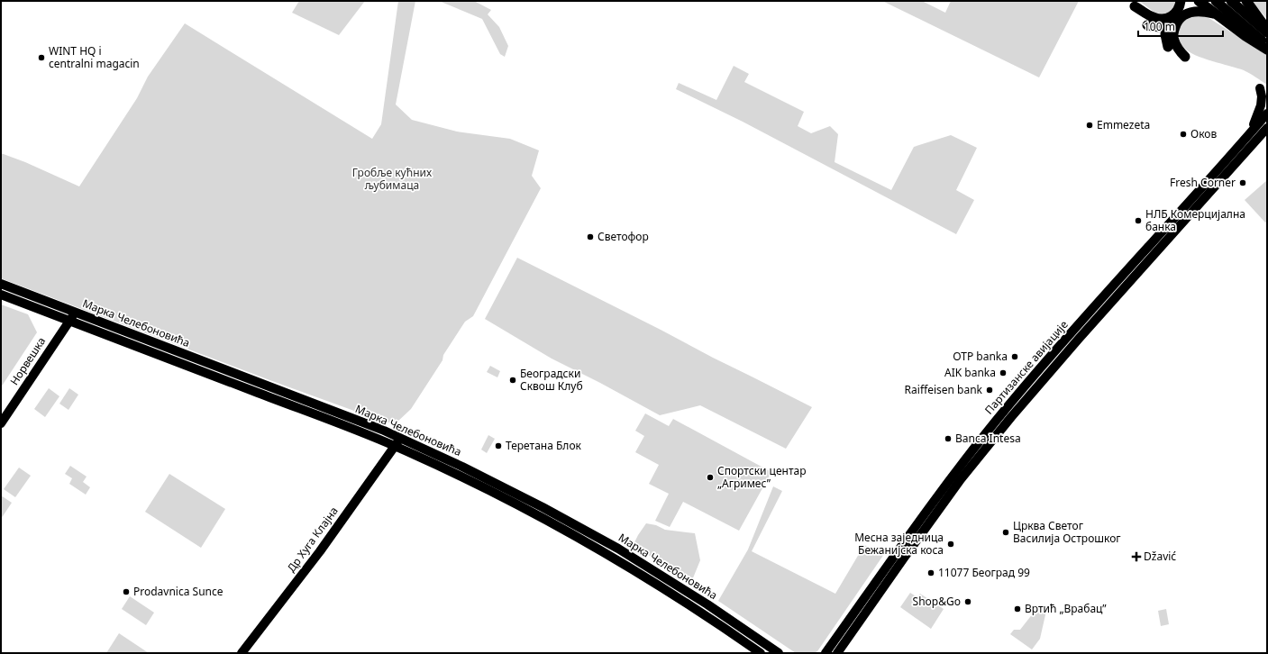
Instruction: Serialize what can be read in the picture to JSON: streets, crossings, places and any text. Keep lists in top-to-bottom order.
{
  "streets": {
    "main road": [
      "Марка Челебоновића",
      "Норвешка",
      "Партизанске авијације",
      "Др Хуга Клајна"
    ]
  },
  "crossings": [
    ["Марка Челебоновића", "Норвешка"],
    ["Марка Челебоновића", "Др Хуга Клајна"]
  ],
  "parks": ["Гробље кућних љубимаца"],
  "places": {
    "other": [
      "WINT HQ i centralni magacin",
      "Emmezeta",
      "Оков",
      "Fresh Corner",
      "НЛБ Комерцијална банка",
      "Светофор",
      "OTP banka",
      "AIK banka",
      "Београдски Сквош Клуб",
      "Raiffeisen bank",
      "Banca Intesa",
      "Теретана Блок",
      "Спортски центар „Агримес”",
      "Црква Светог Василија Острошког",
      "Месна заједница Бежанијска коса",
      "11077 Београд 99",
      "Prodavnica Sunce",
      "Shop&Go",
      "Вртић „Врабац”"
    ],
    "health": ["Džavić"]
  },
  "scale_bar": "100 m"
}
